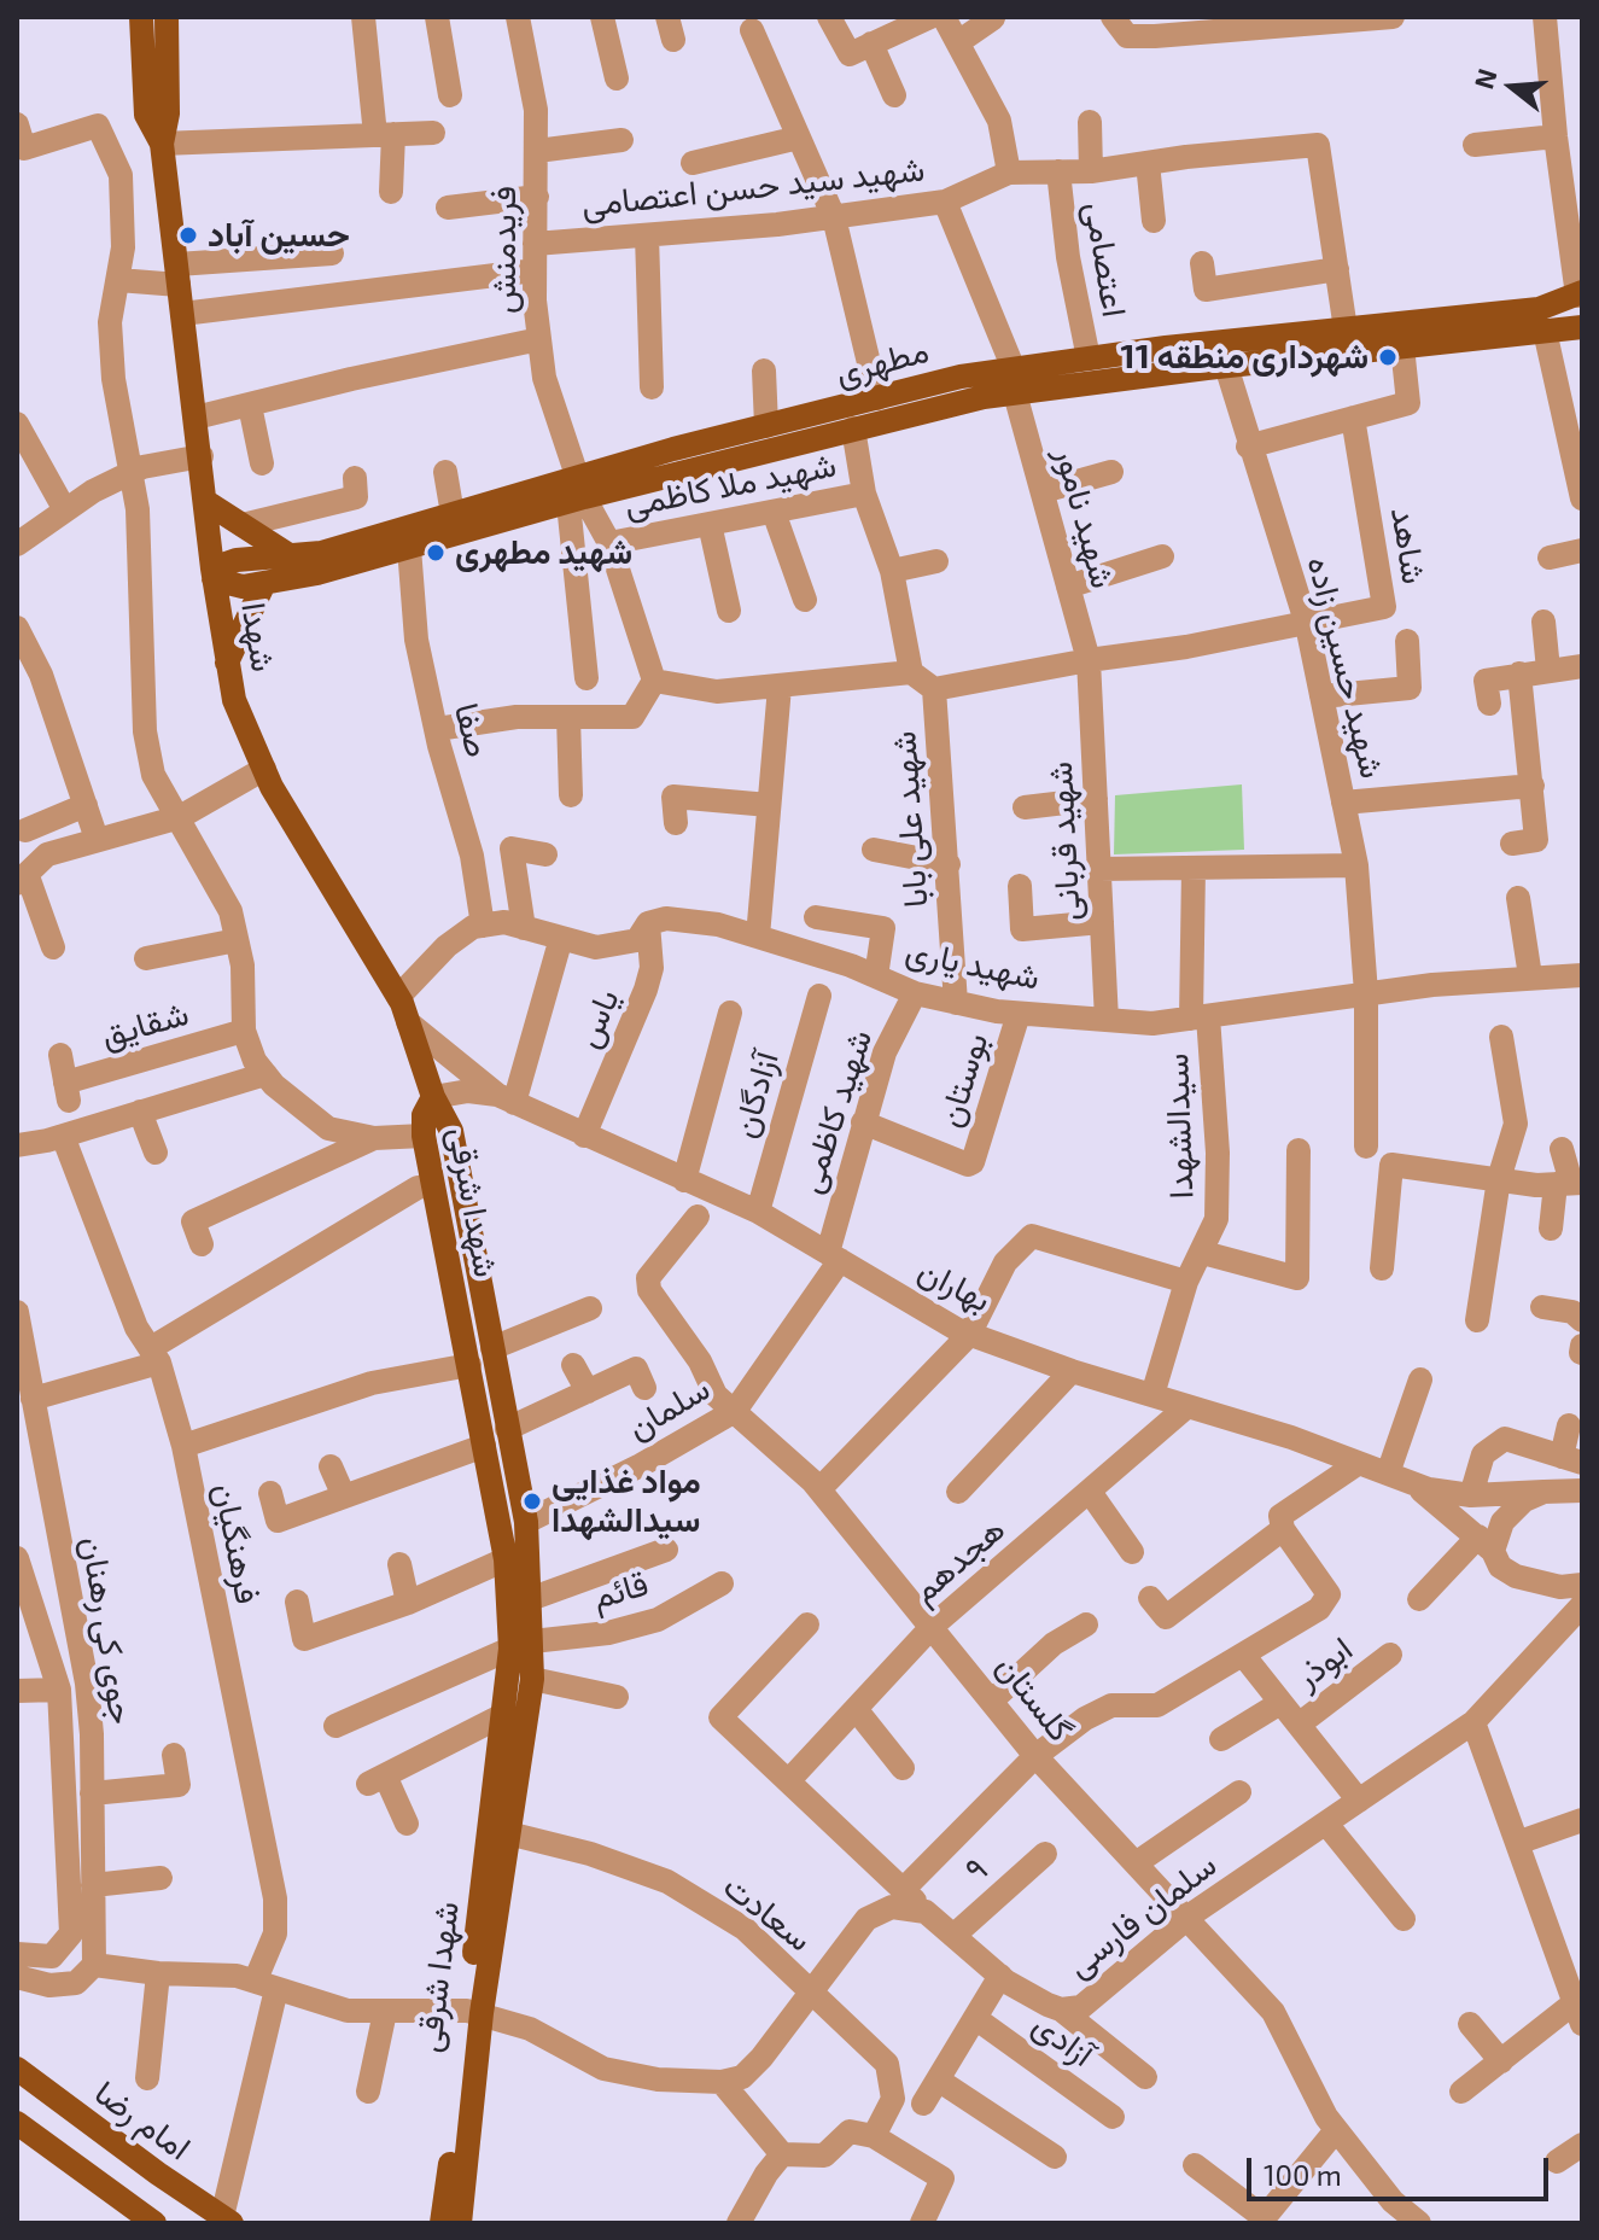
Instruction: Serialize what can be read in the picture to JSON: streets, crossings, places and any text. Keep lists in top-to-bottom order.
{
  "streets": {
    "main road": [
      "مطهری",
      "شهدا",
      "شهدا شرقی",
      "امام رضا"
    ],
    "street": [
      "شهید سید حسن اعتصامی",
      "فریدمنش",
      "اعتصامی",
      "شهید ملا کاظمی",
      "شهید نامور",
      "شاهد",
      "شهید حسین زاده",
      "صفا",
      "شهید علی بابا",
      "شهید قربانی",
      "شهید یاری",
      "یاس",
      "شقایق",
      "بوستان",
      "آزادگان",
      "شهید کاظمی",
      "سیدالشهدا",
      "بهاران",
      "سلمان",
      "فرهنگیان",
      "هجدهم",
      "قائم",
      "جوی کی رهنان",
      "ابوذر",
      "گلستان",
      "۹",
      "سعادت",
      "سلمان فارسی",
      "آزادی"
    ]
  },
  "crossings": [
    ["شهید سید حسن اعتصامی", "فریدمنش"],
    ["شهید سید حسن اعتصامی", "اعتصامی"],
    ["شهید سید حسن اعتصامی", "شهید نامور"],
    ["فریدمنش", "مطهری"],
    ["اعتصامی", "مطهری"],
    ["مطهری", "شهید نامور"],
    ["مطهری", "شهدا"],
    ["مطهری", "شهید حسین زاده"],
    ["مطهری", "صفا"],
    ["شهید نامور", "شهید قربانی"],
    ["شاهد", "شهید حسین زاده"],
    ["شهدا", "شهدا شرقی"],
    ["شهید حسین زاده", "شهید یاری"],
    ["صفا", "شهید یاری"],
    ["شهید علی بابا", "شهید یاری"],
    ["شهید قربانی", "شهید یاری"],
    ["شهید یاری", "یاس"],
    ["شهید یاری", "بوستان"],
    ["شهید یاری", "شهید کاظمی"],
    ["شهید یاری", "سیدالشهدا"],
    ["یاس", "بهاران"],
    ["بوستان", "شهید کاظمی"],
    ["آزادگان", "بهاران"],
    ["شهید کاظمی", "بهاران"],
    ["شهید کاظمی", "سلمان"],
    ["سیدالشهدا", "بهاران"],
    ["شهدا شرقی", "سلمان"],
    ["شهدا شرقی", "قائم"],
    ["شهدا شرقی", "سعادت"],
    ["بهاران", "سلمان"],
    ["بهاران", "هجدهم"],
    ["بهاران", "سلمان فارسی"],
    ["سلمان", "گلستان"],
    ["فرهنگیان", "امام رضا"],
    ["هجدهم", "گلستان"],
    ["هجدهم", "سلمان فارسی"],
    ["ابوذر", "سلمان فارسی"],
    ["گلستان", "سلمان فارسی"],
    ["۹", "سلمان فارسی"]
  ],
  "places": [
    "حسین آباد",
    "شهرداری منطقه 11",
    "شهید مطهری",
    "مواد غذایی سیدالشهدا"
  ],
  "scale_bar": "100 m",
  "north": "left"
}
